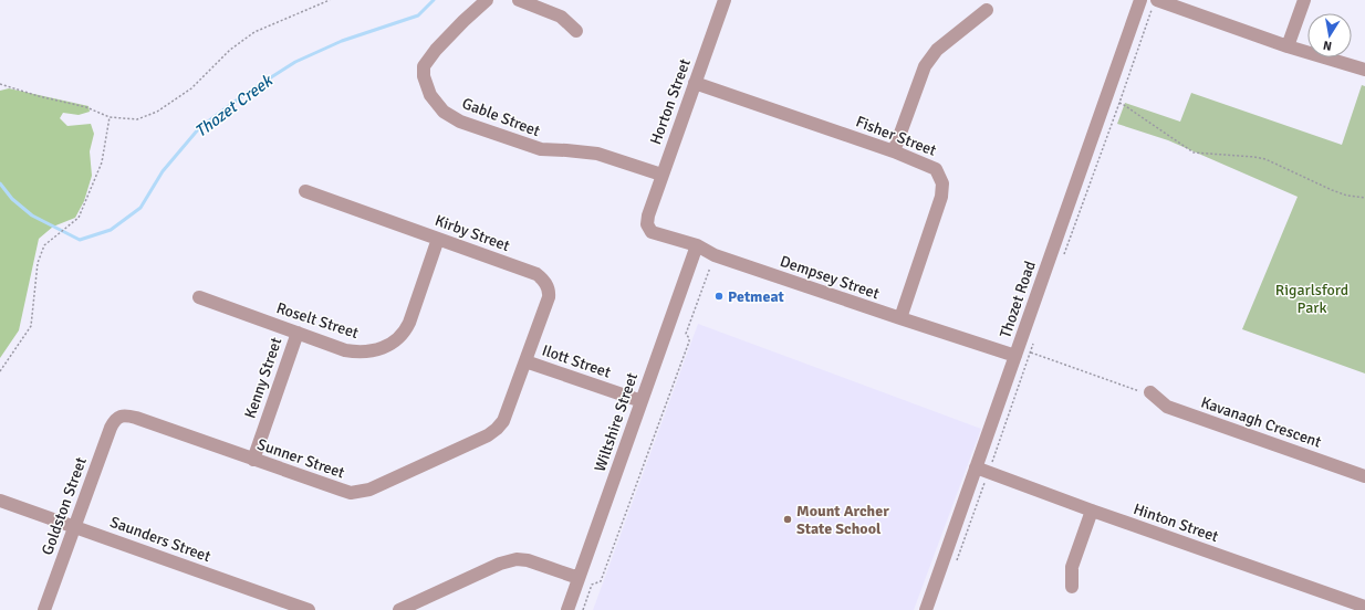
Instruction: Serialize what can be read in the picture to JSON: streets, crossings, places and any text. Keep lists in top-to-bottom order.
{
  "streets": {
    "street": [
      "Horton Street",
      "Gable Street",
      "Fisher Street",
      "Kirby Street",
      "Dempsey Street",
      "Thozet Road",
      "Roselt Street",
      "Ilott Street",
      "Kenny Street",
      "Wiltshire Street",
      "Kavanagh Crescent",
      "Sunner Street",
      "Goldston Street",
      "Hinton Street",
      "Saunders Street"
    ]
  },
  "crossings": [
    ["Horton Street", "Gable Street"],
    ["Horton Street", "Fisher Street"],
    ["Horton Street", "Dempsey Street"],
    ["Fisher Street", "Dempsey Street"],
    ["Kirby Street", "Roselt Street"],
    ["Kirby Street", "Ilott Street"],
    ["Kirby Street", "Sunner Street"],
    ["Dempsey Street", "Thozet Road"],
    ["Dempsey Street", "Wiltshire Street"],
    ["Thozet Road", "Hinton Street"],
    ["Roselt Street", "Kenny Street"],
    ["Ilott Street", "Wiltshire Street"],
    ["Ilott Street", "Sunner Street"],
    ["Kenny Street", "Sunner Street"],
    ["Sunner Street", "Goldston Street"],
    ["Goldston Street", "Saunders Street"]
  ],
  "water": ["Thozet Creek"],
  "parks": ["Rigarlsford Park"],
  "places": ["Petmeat", "Mount Archer State School"],
  "north": "bottom"
}
